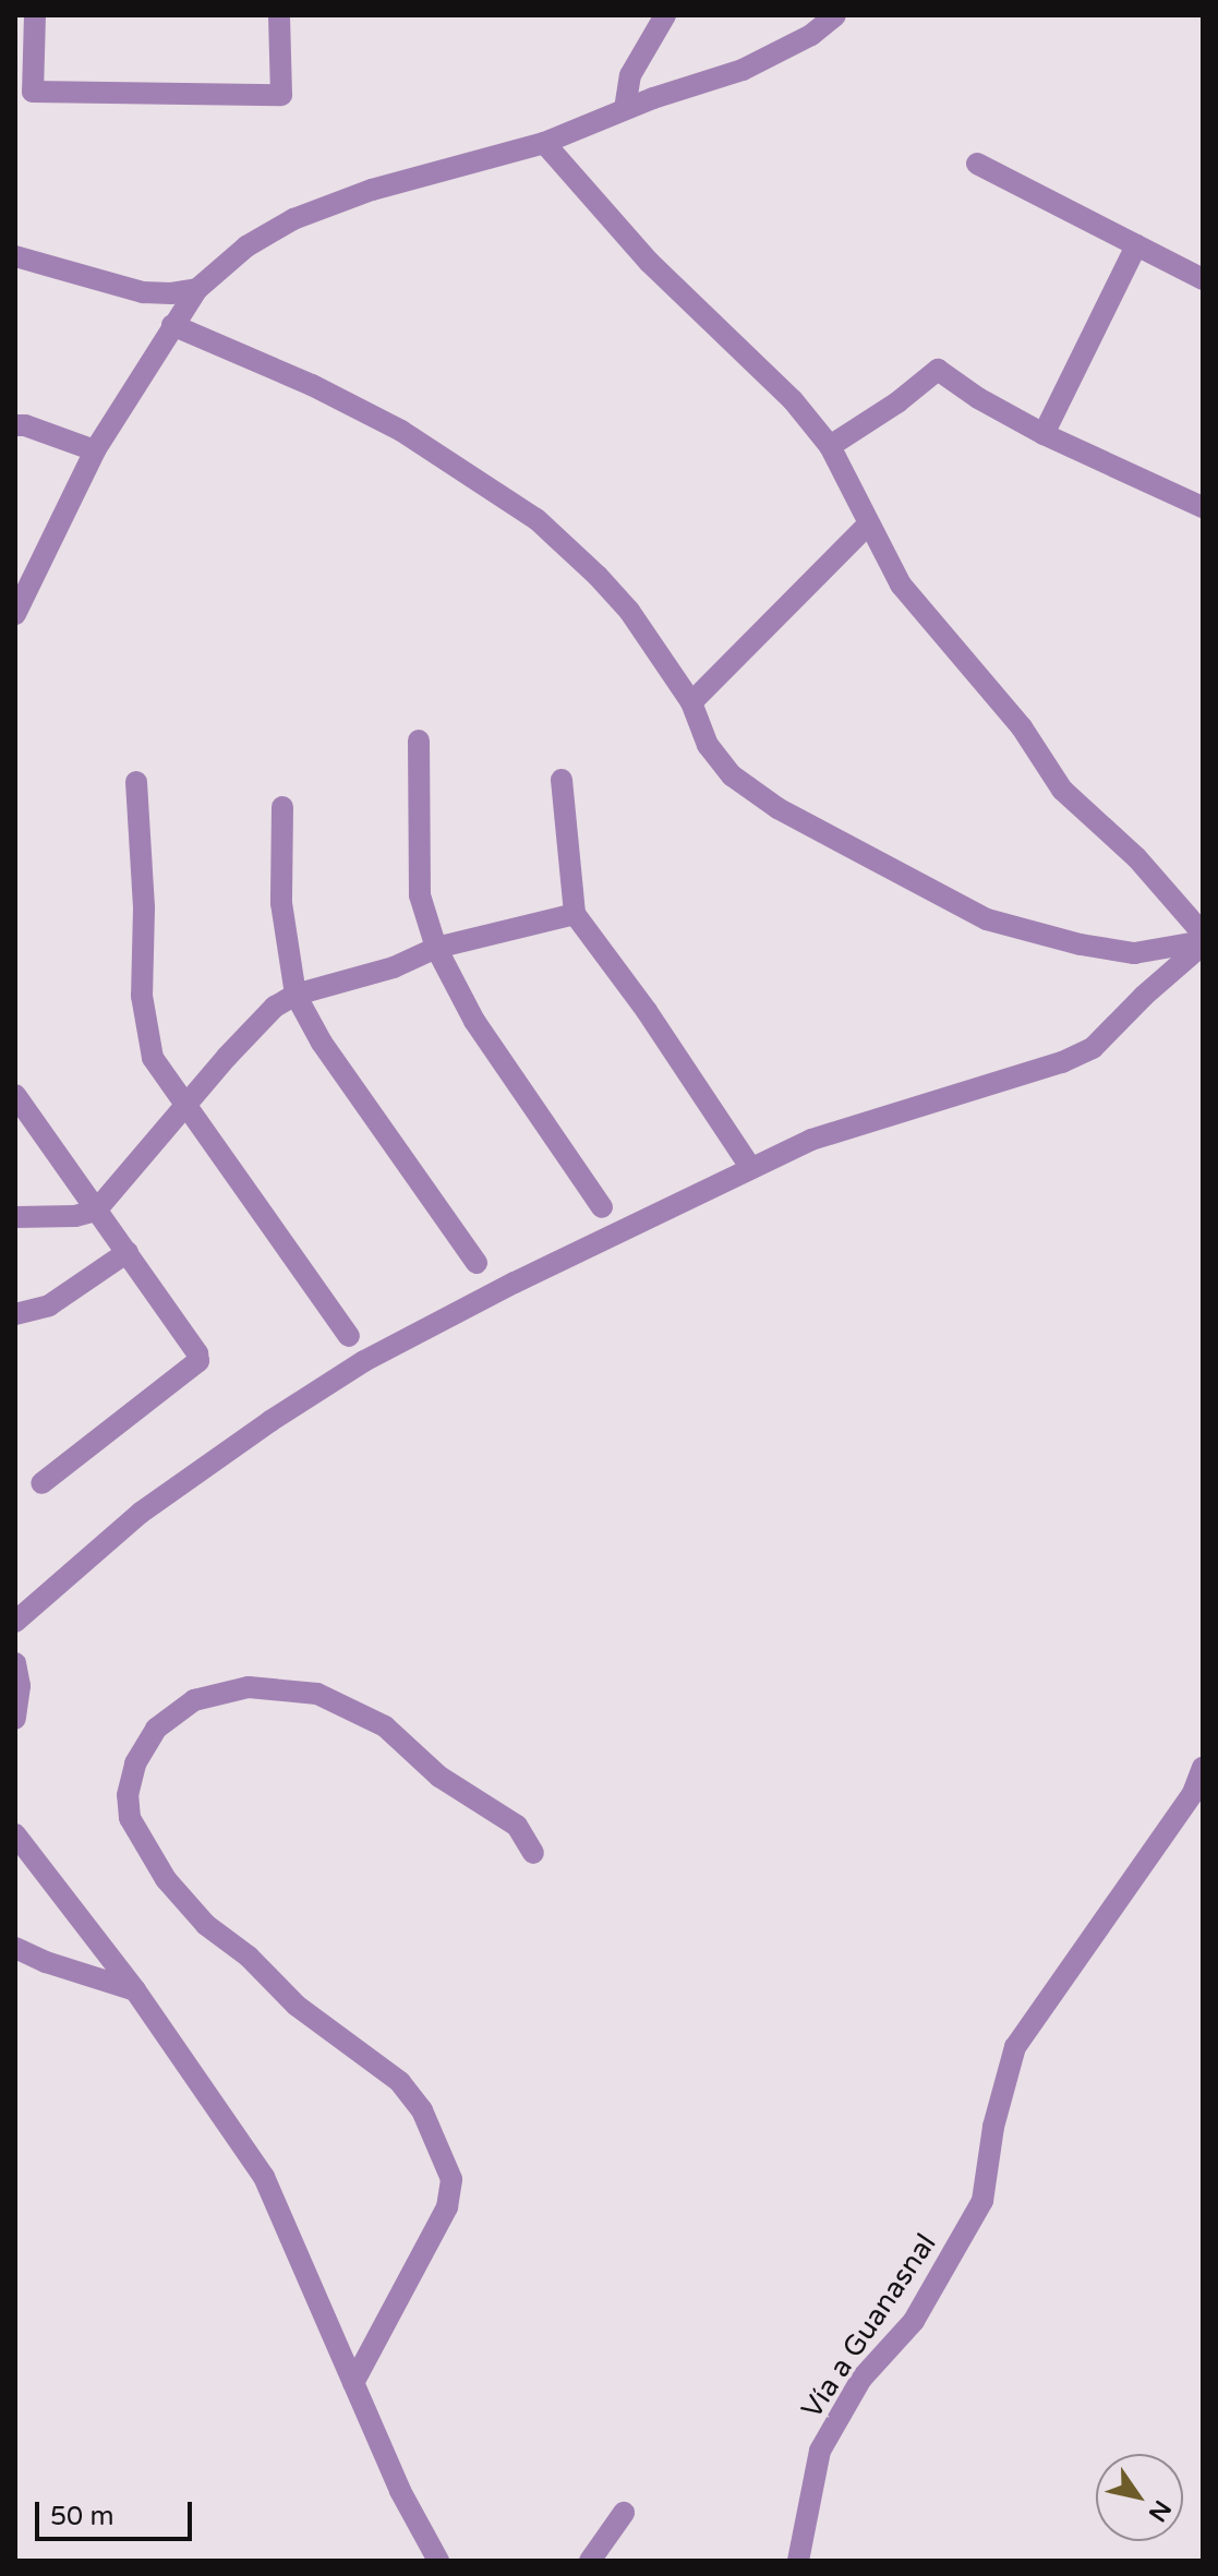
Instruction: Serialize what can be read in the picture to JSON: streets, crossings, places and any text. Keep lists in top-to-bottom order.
{
  "streets": {
    "street": ["Vía a Guanasnal"]
  },
  "scale_bar": "50 m",
  "north": "bottom right"
}
